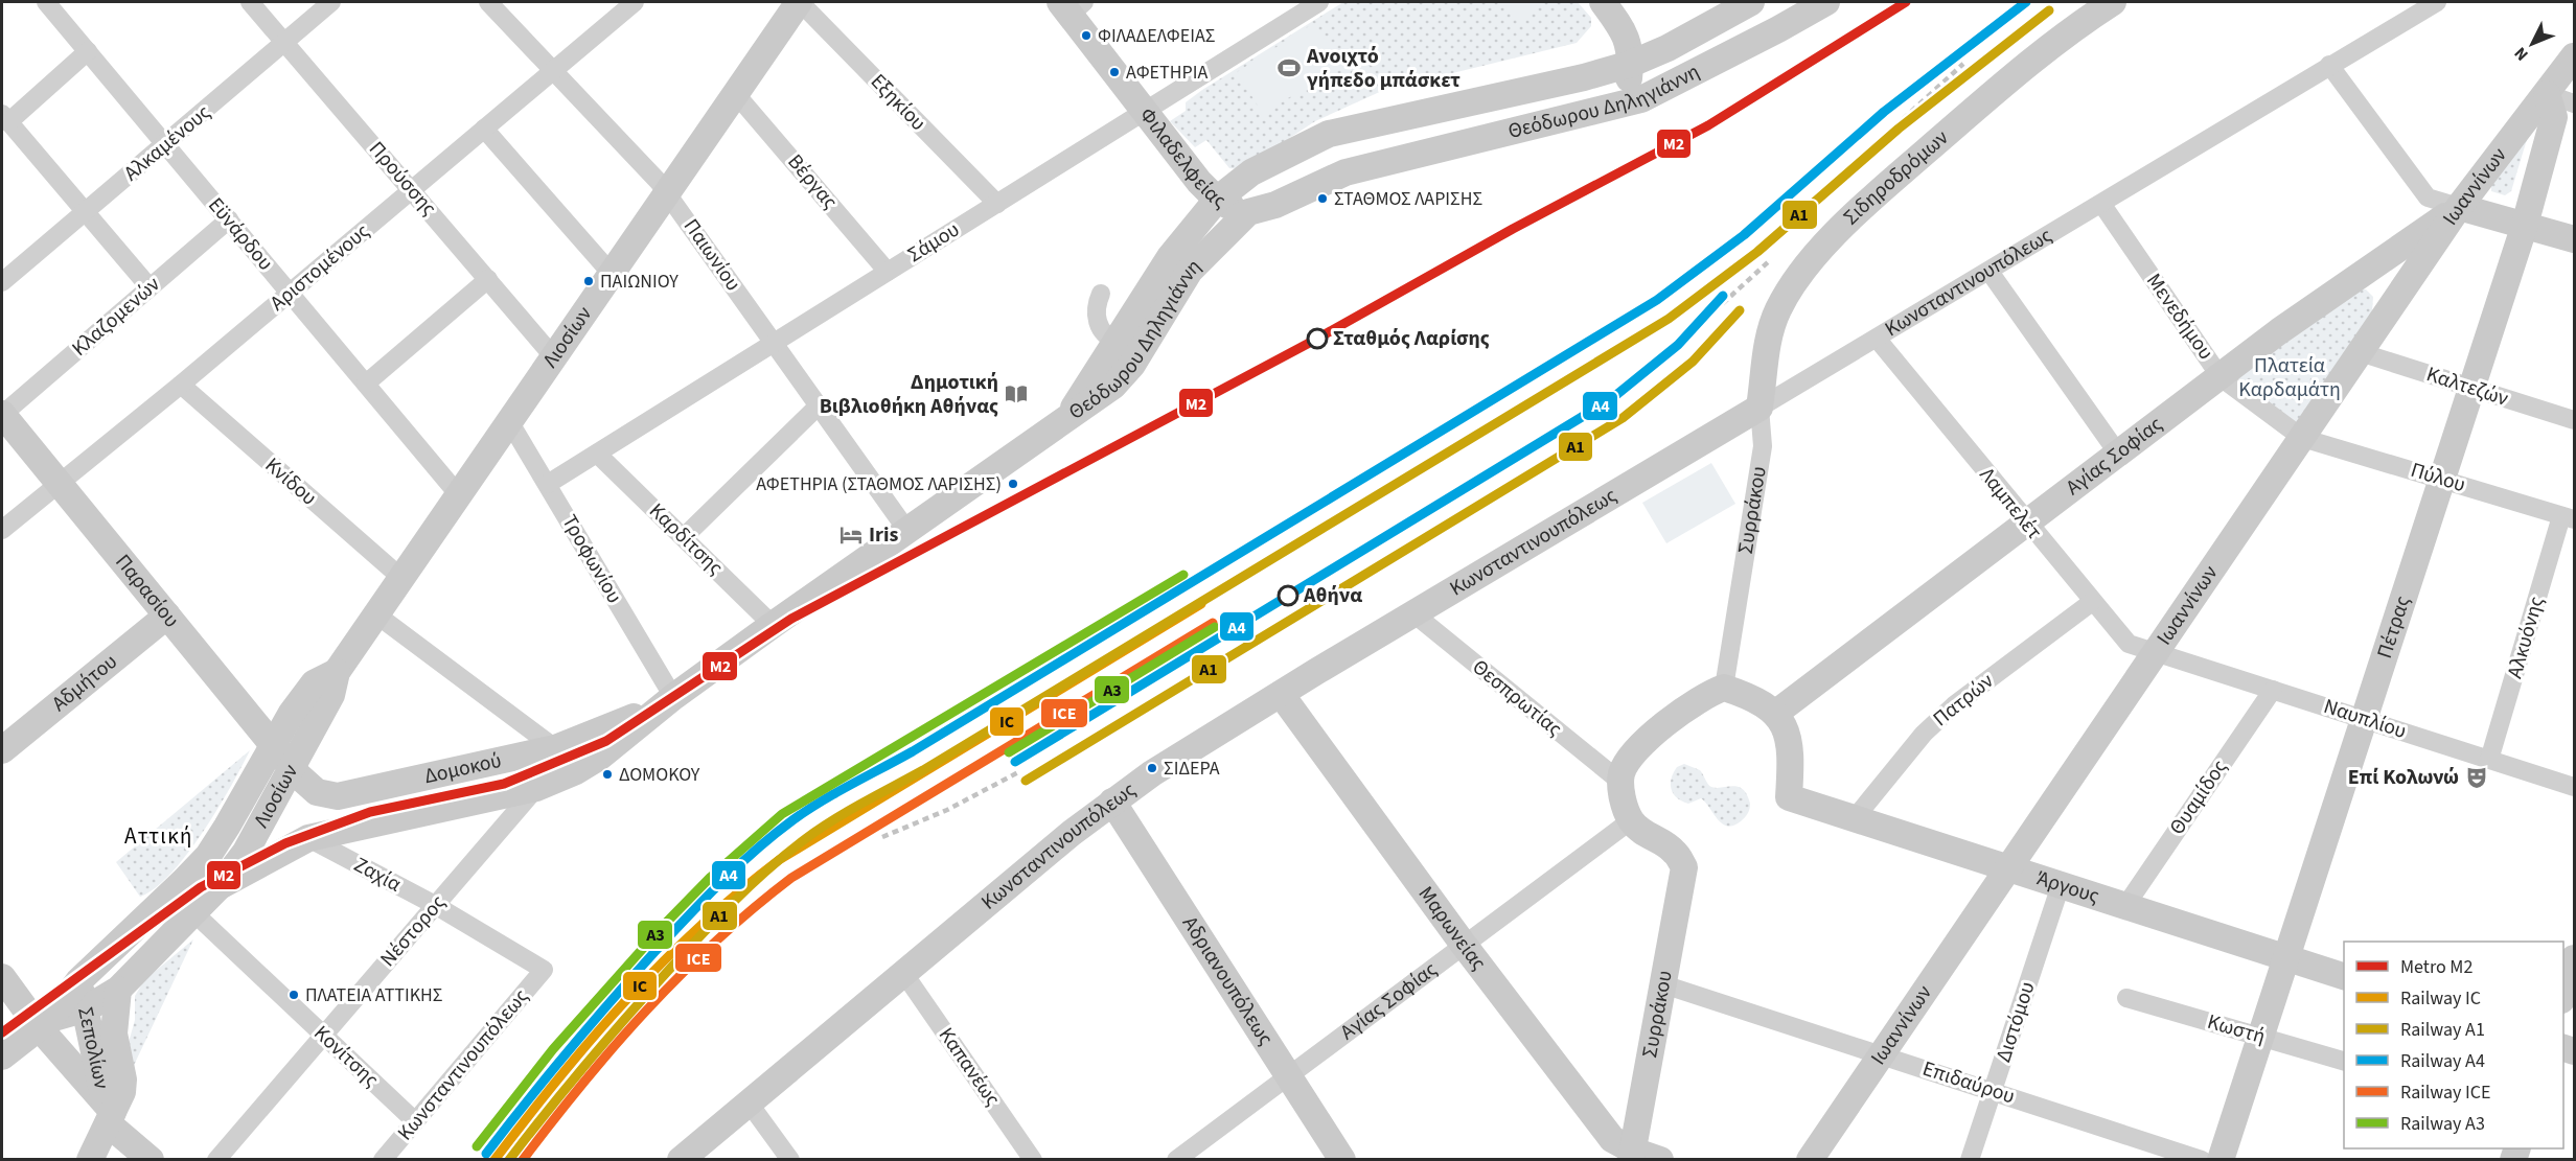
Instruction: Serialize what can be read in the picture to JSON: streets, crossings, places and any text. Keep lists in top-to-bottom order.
{
  "streets": {
    "street": [
      "Θεόδωρου Δηληγιάννη",
      "Εξηκίου",
      "Αλκαμένους",
      "Φιλαδελφείας",
      "Προύσσης",
      "Σιδηροδρόμων",
      "Βέργας",
      "Ιωαννίνων",
      "Εϋνάρδου",
      "Σάμου",
      "Παιωνίου",
      "Αριστομένους",
      "Κωνσταντινουπόλεως",
      "Κλαζομενών",
      "Μενεδήμου",
      "Λιοσίων",
      "Καλτεζών",
      "Αγίας Σοφίας",
      "Πύλου",
      "Κνίδου",
      "Λαμπελέτ",
      "Συρράκου",
      "Καρδίτσης",
      "Τροφωνίου",
      "Παρασίου",
      "Πέτρας",
      "Αλκυόνης",
      "Αδμήτου",
      "Θεσπρωτίας",
      "Πατρών",
      "Ναυπλίου",
      "Δομοκού",
      "Θυαμίδος",
      "Ζαχία",
      "Άργους",
      "Μαρωνείας",
      "Νέστορος",
      "Αδριανουπόλεως",
      "Διστόμου",
      "Κωστή",
      "Σεπολίων",
      "Κονίτσης",
      "Καπανέως",
      "Επιδαύρου"
    ]
  },
  "crossings": [
    ["Θεόδωρου Δηληγιάννη", "Φιλαδελφείας"],
    ["Θεόδωρου Δηληγιάννη", "Δομοκού"],
    ["Εξηκίου", "Σάμου"],
    ["Εξηκίου", "Λιοσίων"],
    ["Αλκαμένους", "Προύσσης"],
    ["Αλκαμένους", "Εϋνάρδου"],
    ["Φιλαδελφείας", "Σάμου"],
    ["Προύσσης", "Αριστομένους"],
    ["Προύσσης", "Λιοσίων"],
    ["Σιδηροδρόμων", "Κωνσταντινουπόλεως"],
    ["Σιδηροδρόμων", "Συρράκου"],
    ["Βέργας", "Σάμου"],
    ["Βέργας", "Λιοσίων"],
    ["Ιωαννίνων", "Μενεδήμου"],
    ["Ιωαννίνων", "Καλτεζών"],
    ["Ιωαννίνων", "Αγίας Σοφίας"],
    ["Ιωαννίνων", "Πύλου"],
    ["Ιωαννίνων", "Λαμπελέτ"],
    ["Ιωαννίνων", "Πέτρας"],
    ["Ιωαννίνων", "Ναυπλίου"],
    ["Ιωαννίνων", "Άργους"],
    ["Ιωαννίνων", "Επιδαύρου"],
    ["Εϋνάρδου", "Αριστομένους"],
    ["Εϋνάρδου", "Κλαζομενών"],
    ["Εϋνάρδου", "Λιοσίων"],
    ["Σάμου", "Παιωνίου"],
    ["Σάμου", "Καρδίτσης"],
    ["Σάμου", "Τροφωνίου"],
    ["Παιωνίου", "Αριστομένους"],
    ["Παιωνίου", "Λιοσίων"],
    ["Παιωνίου", "Δομοκού"],
    ["Αριστομένους", "Κνίδου"],
    ["Αριστομένους", "Παρασίου"],
    ["Κωνσταντινουπόλεως", "Μενεδήμου"],
    ["Κωνσταντινουπόλεως", "Λαμπελέτ"],
    ["Κωνσταντινουπόλεως", "Συρράκου"],
    ["Κωνσταντινουπόλεως", "Θεσπρωτίας"],
    ["Κωνσταντινουπόλεως", "Ζαχία"],
    ["Κωνσταντινουπόλεως", "Μαρωνείας"],
    ["Κωνσταντινουπόλεως", "Αδριανουπόλεως"],
    ["Κωνσταντινουπόλεως", "Κονίτσης"],
    ["Κωνσταντινουπόλεως", "Καπανέως"],
    ["Κλαζομενών", "Παρασίου"],
    ["Μενεδήμου", "Αγίας Σοφίας"],
    ["Μενεδήμου", "Πύλου"],
    ["Λιοσίων", "Κνίδου"],
    ["Λιοσίων", "Τροφωνίου"],
    ["Λιοσίων", "Παρασίου"],
    ["Λιοσίων", "Δομοκού"],
    ["Λιοσίων", "Σεπολίων"],
    ["Λιοσίων", "Κονίτσης"],
    ["Καλτεζών", "Πέτρας"],
    ["Αγίας Σοφίας", "Λαμπελέτ"],
    ["Αγίας Σοφίας", "Συρράκου"],
    ["Αγίας Σοφίας", "Άργους"],
    ["Αγίας Σοφίας", "Μαρωνείας"],
    ["Αγίας Σοφίας", "Αδριανουπόλεως"],
    ["Πύλου", "Πέτρας"],
    ["Πύλου", "Αλκυόνης"],
    ["Λαμπελέτ", "Πατρών"],
    ["Λαμπελέτ", "Ναυπλίου"],
    ["Συρράκου", "Μαρωνείας"],
    ["Συρράκου", "Επιδαύρου"],
    ["Καρδίτσης", "Δομοκού"],
    ["Τροφωνίου", "Δομοκού"],
    ["Παρασίου", "Αδμήτου"],
    ["Παρασίου", "Δομοκού"],
    ["Πέτρας", "Ναυπλίου"],
    ["Πέτρας", "Άργους"],
    ["Πέτρας", "Κωστή"],
    ["Αλκυόνης", "Ναυπλίου"],
    ["Πατρών", "Άργους"],
    ["Ναυπλίου", "Θυαμίδος"],
    ["Δομοκού", "Ζαχία"],
    ["Δομοκού", "Νέστορος"],
    ["Θυαμίδος", "Άργους"],
    ["Ζαχία", "Νέστορος"],
    ["Άργους", "Διστόμου"],
    ["Νέστορος", "Κονίτσης"],
    ["Διστόμου", "Επιδαύρου"]
  ],
  "districts": ["Αττική"],
  "parks": ["Πλατεία Καρδαμάτη"],
  "places": {
    "other": [
      "ΦΙΛΑΔΕΛΦΕΙΑΣ",
      "ΑΦΕΤΗΡΙΑ",
      "ΣΤΑΘΜΟΣ ΛΑΡΙΣΗΣ",
      "ΠΑΙΩΝΙΟΥ",
      "Σταθμός Λαρίσης",
      "ΑΦΕΤΗΡΙΑ (ΣΤΑΘΜΟΣ ΛΑΡΙΣΗΣ)",
      "Αθήνα",
      "ΣΙΔΕΡΑ",
      "ΔΟΜΟΚΟΥ",
      "ΠΛΑΤΕΙΑ ΑΤΤΙΚΗΣ"
    ],
    "sports": ["Ανοιχτό γήπεδο μπάσκετ"],
    "library": ["Δημοτική Βιβλιοθήκη Αθήνας"],
    "hotel": ["Iris"],
    "theatre": ["Επί Κολωνώ"]
  },
  "lines": [
    "metro line Μ2",
    "rail line A4",
    "rail line A1",
    "rail line A3",
    "rail line IC",
    "rail line ICE"
  ],
  "legend": [
    "Metro Μ2",
    "Railway IC",
    "Railway A1",
    "Railway A4",
    "Railway ICE",
    "Railway A3"
  ],
  "north": "bottom left"
}
